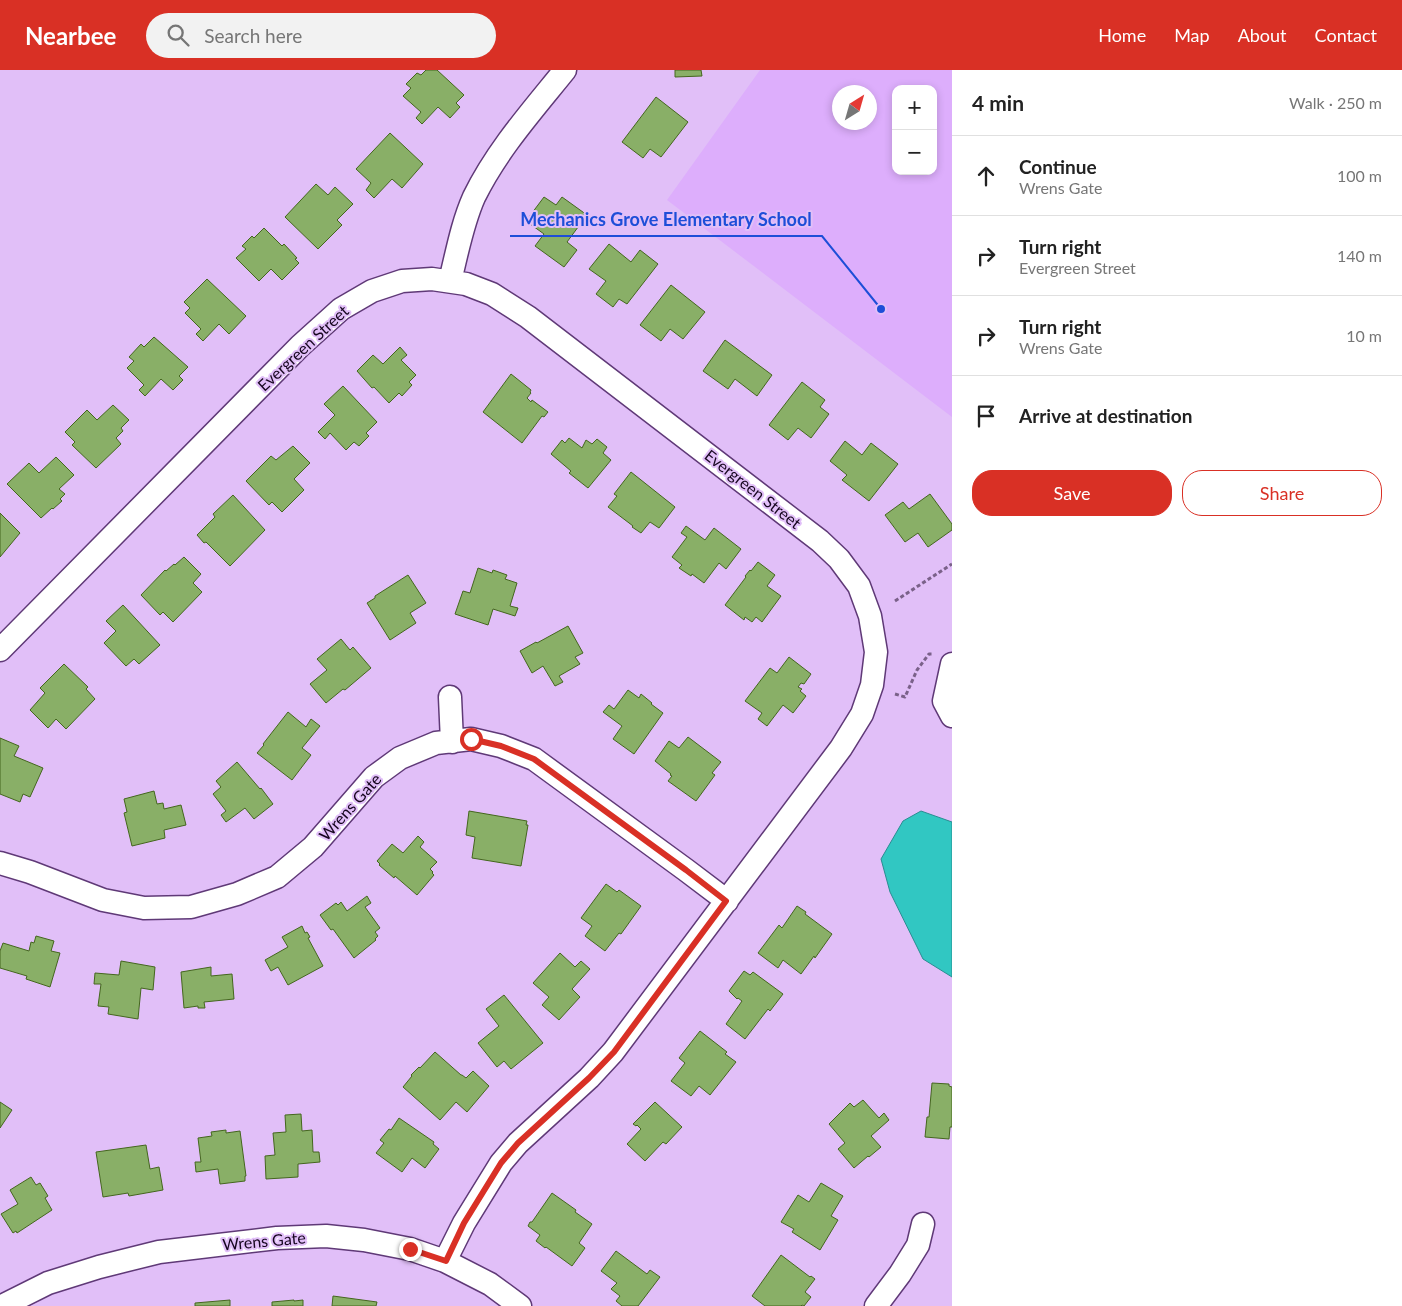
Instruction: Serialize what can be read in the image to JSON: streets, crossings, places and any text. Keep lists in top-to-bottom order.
{
  "streets": {
    "street": ["Evergreen Street", "Wrens Gate"]
  },
  "crossings": [
    ["Evergreen Street", "Wrens Gate"]
  ],
  "places": ["Mechanics Grove Elementary School"],
  "north": "top right",
  "page": {
    "header": "Nearbee",
    "search": "Search here",
    "nav": [
      "Home",
      "Map",
      "About",
      "Contact"
    ],
    "heading": ["4 min", "Walk · 250 m"],
    "map_buttons": ["+", "−"],
    "list": [
      ["Continue", "Wrens Gate", "100 m"],
      ["Turn right", "Evergreen Street", "140 m"],
      ["Turn right", "Wrens Gate", "10 m"],
      "Arrive at destination"
    ],
    "buttons": ["Save", "Share"]
  }
}
